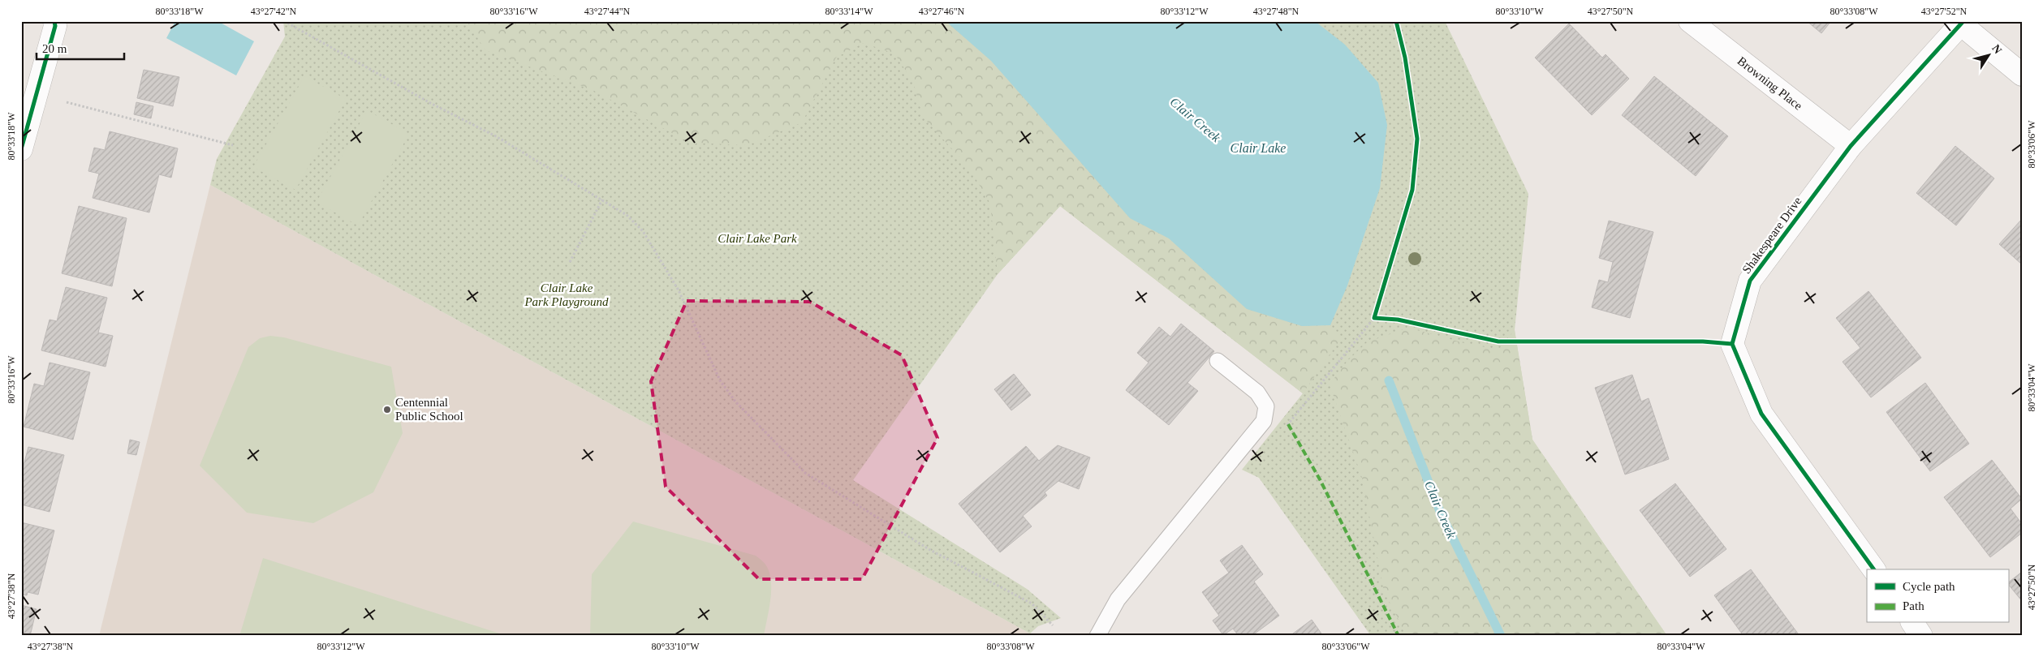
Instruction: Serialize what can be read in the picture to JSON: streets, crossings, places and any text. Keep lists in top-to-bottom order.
{
  "streets": {
    "street": ["Browning Place", "Shakespeare Drive"]
  },
  "crossings": [
    ["Browning Place", "Shakespeare Drive"]
  ],
  "water": ["Clair Creek", "Clair Lake"],
  "parks": ["Clair Lake Park", "Clair Lake Park Playground"],
  "places": ["Centennial Public School"],
  "legend": ["Cycle path", "Path"],
  "scale_bar": "20 m",
  "north": "top right",
  "coordinates": [
    "80°33'18\"W",
    "43°27'42\"N",
    "80°33'16\"W",
    "43°27'44\"N",
    "80°33'14\"W",
    "43°27'46\"N",
    "80°33'12\"W",
    "43°27'48\"N",
    "80°33'10\"W",
    "43°27'50\"N",
    "80°33'08\"W",
    "43°27'52\"N",
    "80°33'06\"W",
    "80°33'04\"W",
    "43°27'38\"N"
  ]
}
